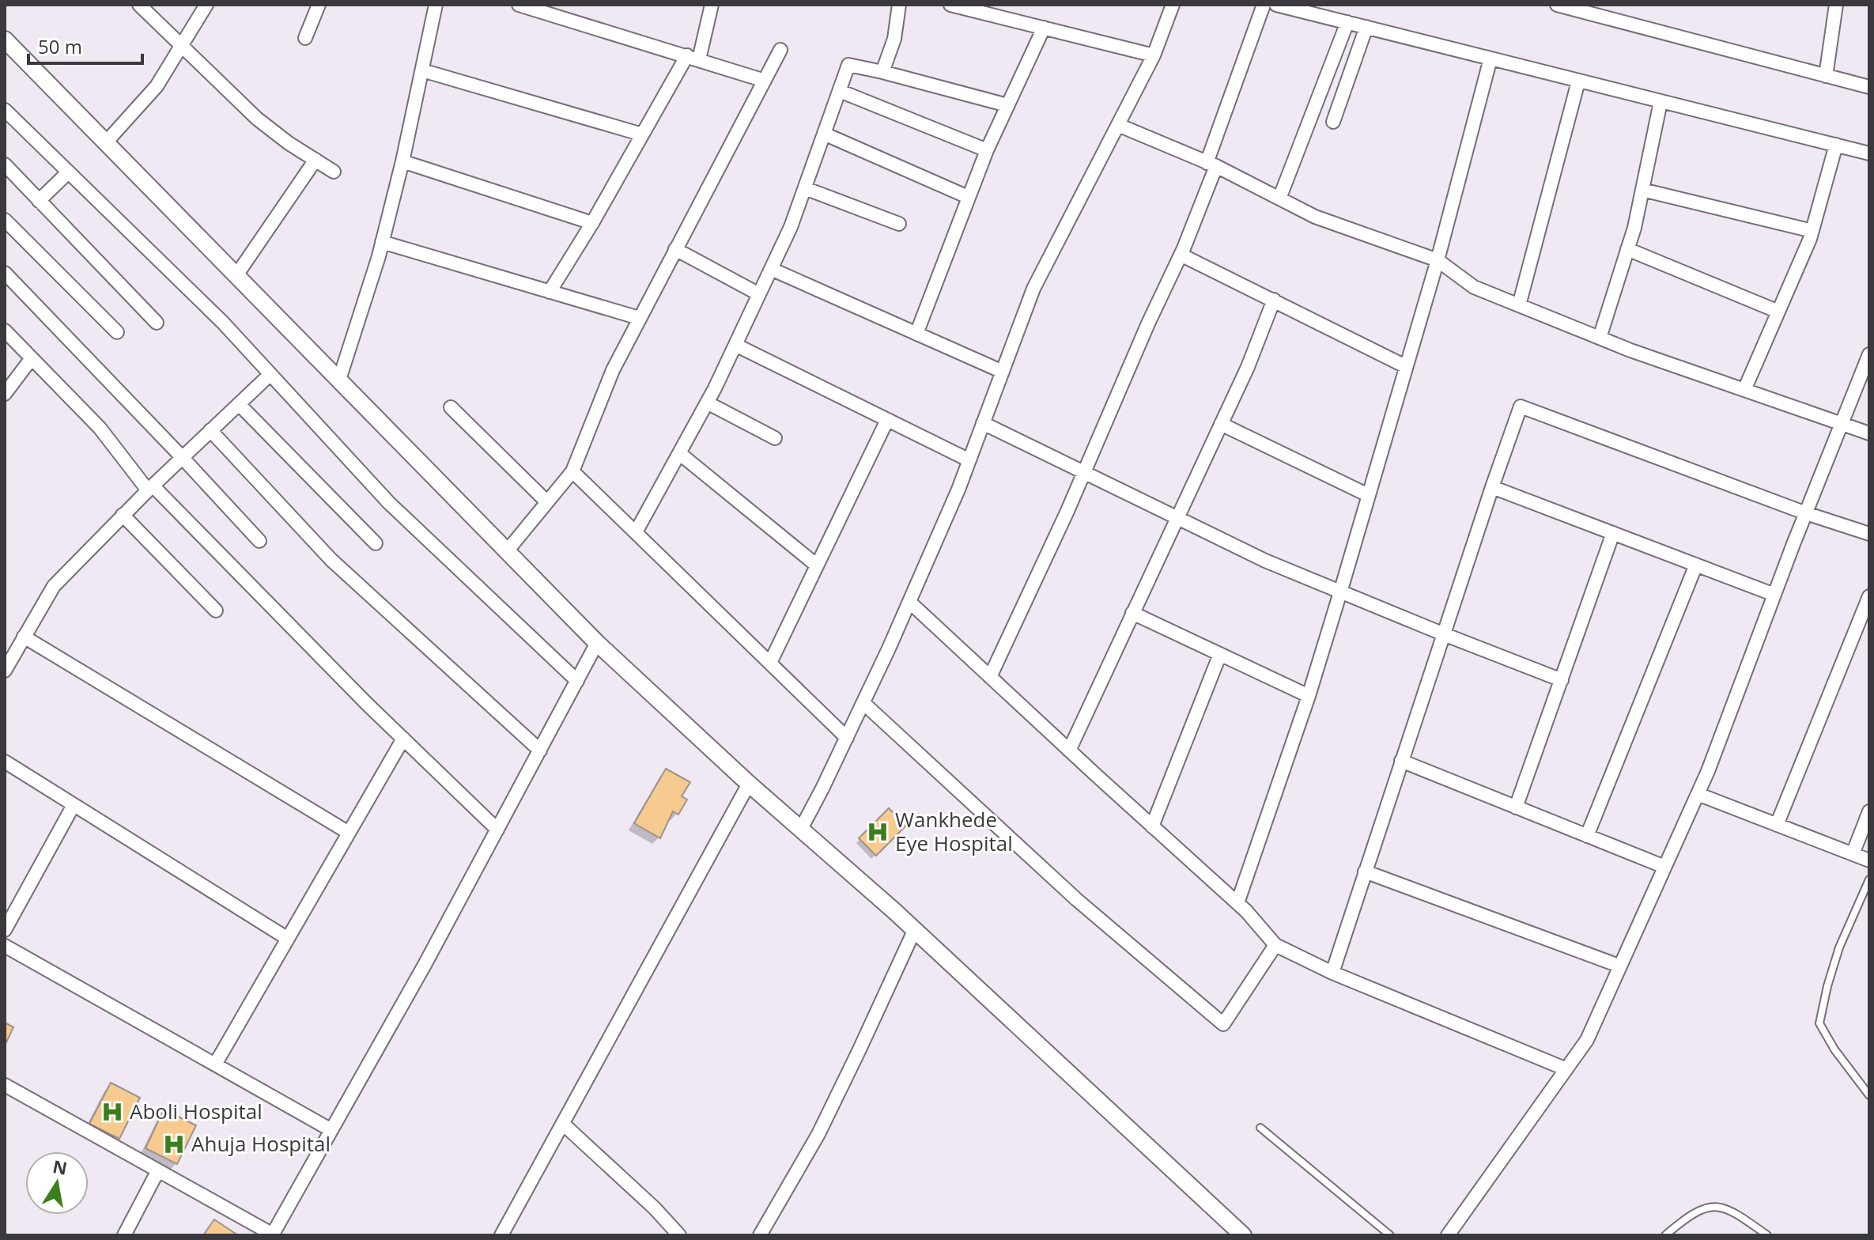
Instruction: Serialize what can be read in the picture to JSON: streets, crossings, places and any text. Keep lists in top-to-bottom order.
{
  "places": {
    "hospital": ["Wankhede Eye Hospital", "Aboli Hospital", "Ahuja Hospital"]
  },
  "scale_bar": "50 m",
  "north": "top"
}
